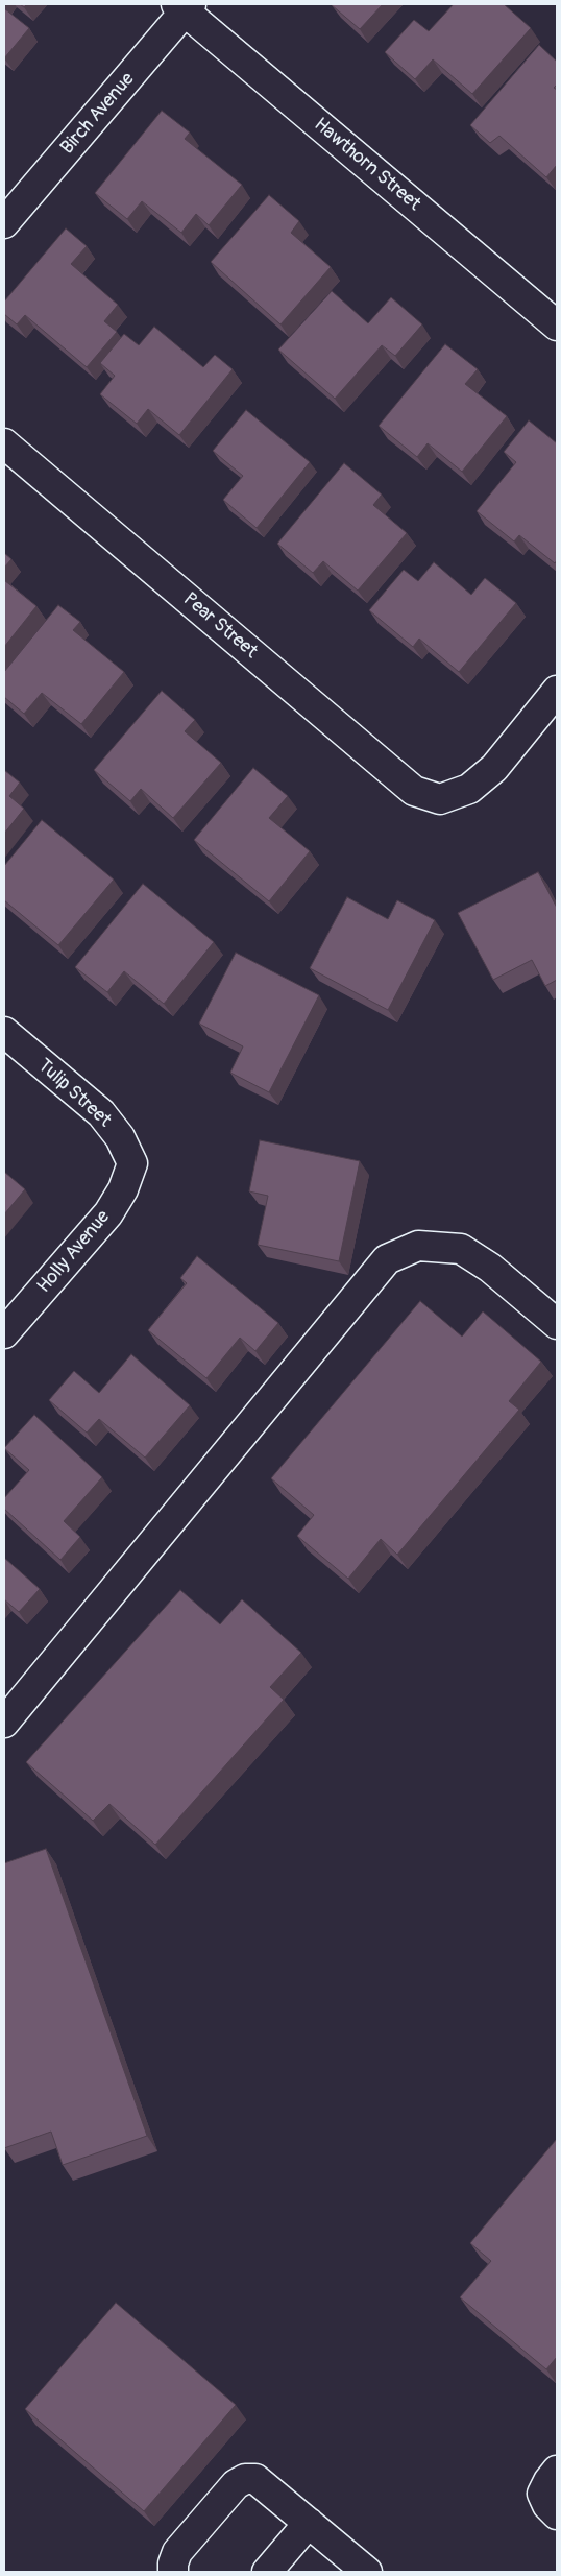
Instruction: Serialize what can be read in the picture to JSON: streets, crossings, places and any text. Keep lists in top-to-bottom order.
{
  "streets": {
    "street": [
      "Birch Avenue",
      "Hawthorn Street",
      "Pear Street",
      "Tulip Street",
      "Holly Avenue"
    ]
  },
  "crossings": [
    ["Birch Avenue", "Hawthorn Street"],
    ["Tulip Street", "Holly Avenue"]
  ]
}
